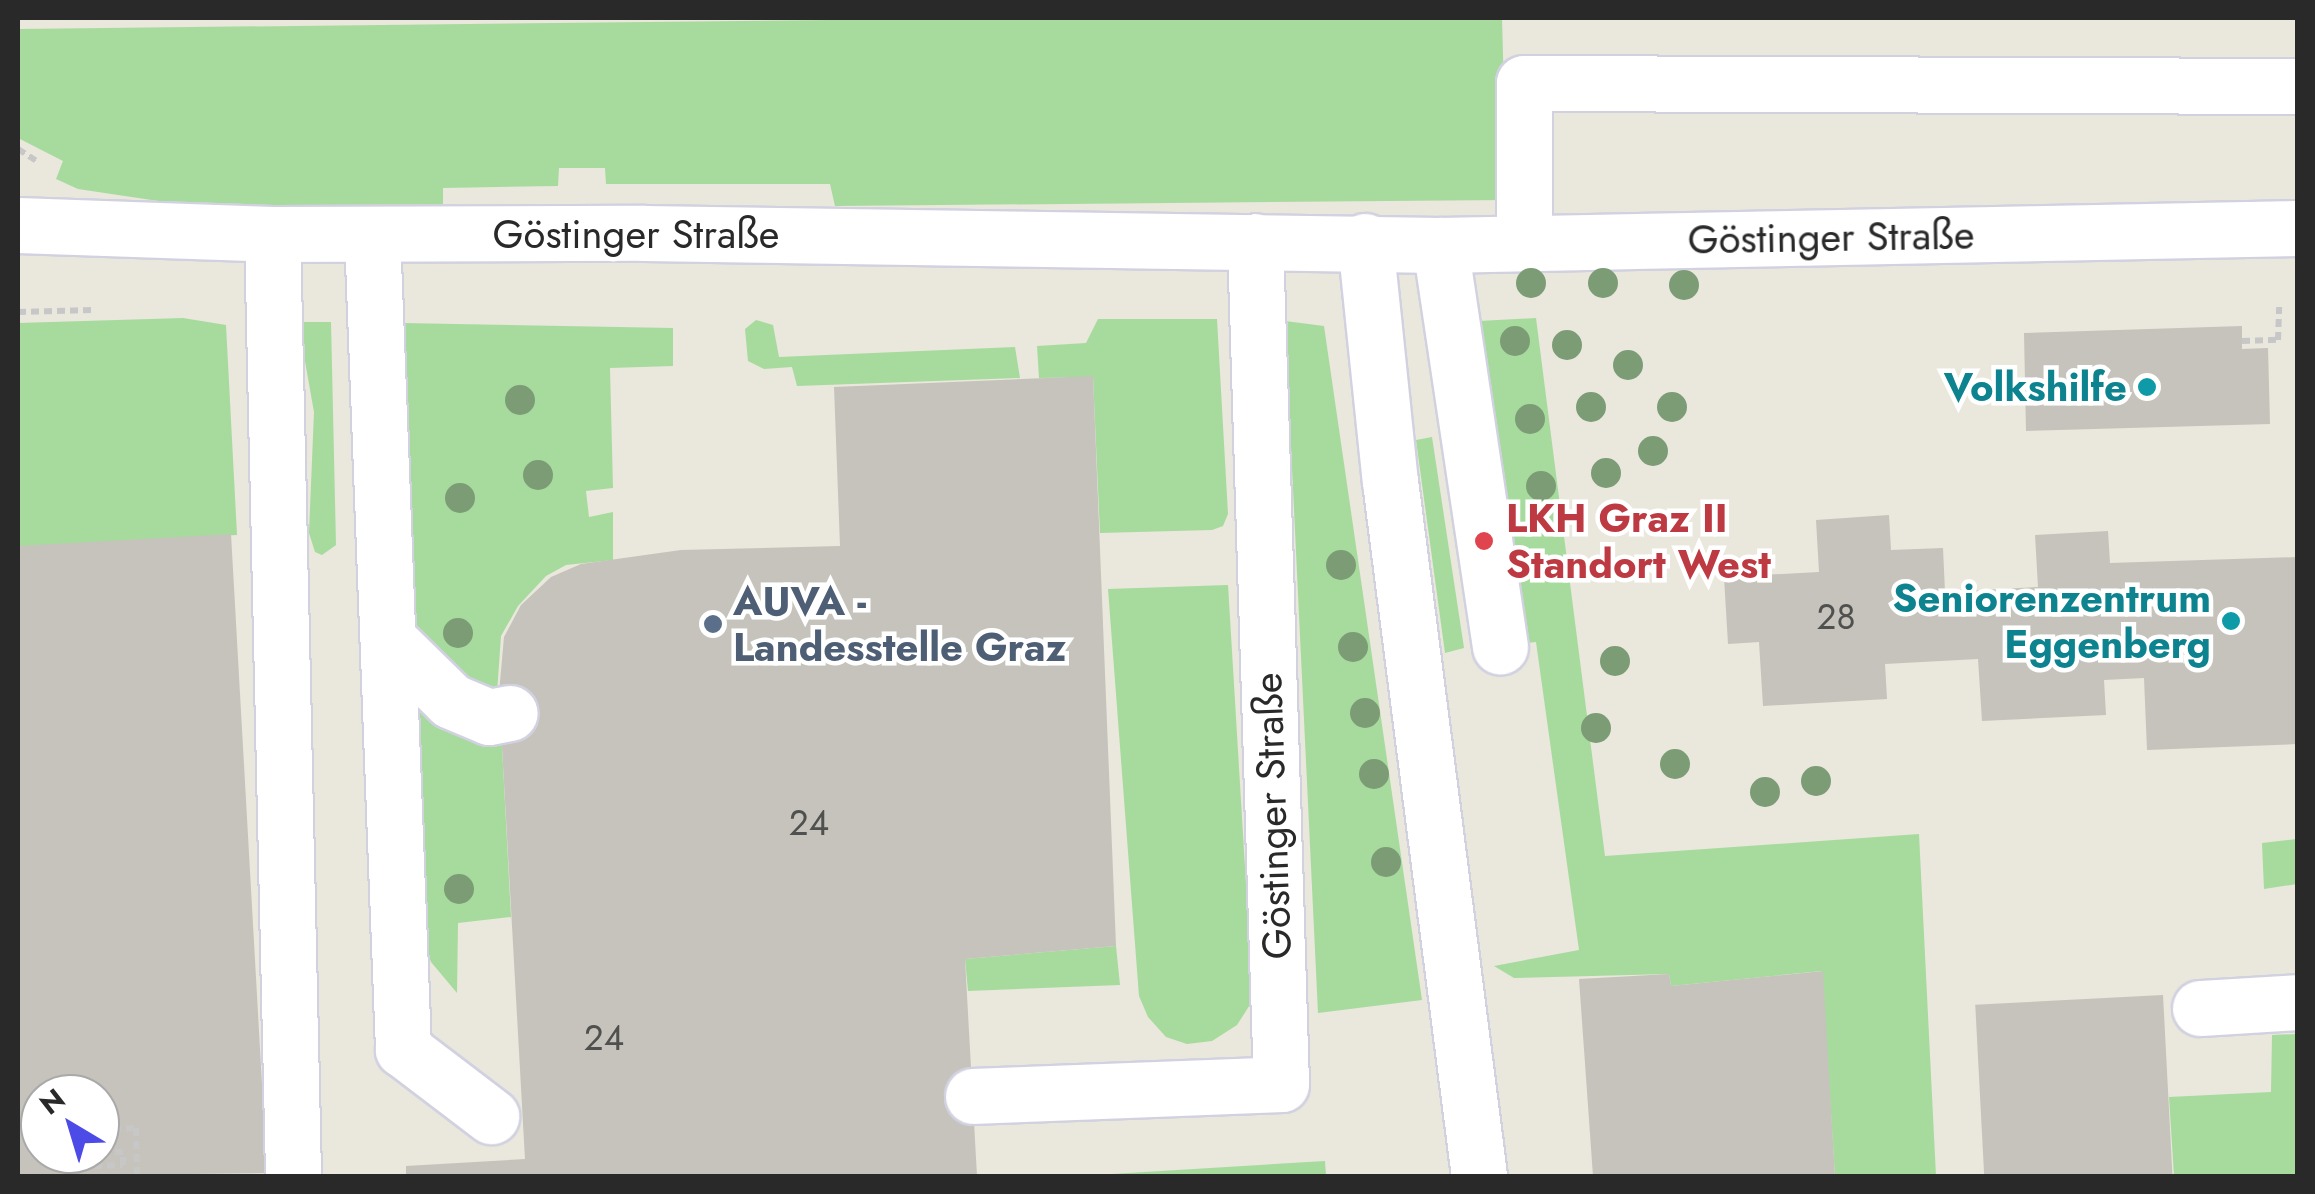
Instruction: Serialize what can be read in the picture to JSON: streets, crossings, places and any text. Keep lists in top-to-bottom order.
{
  "streets": {
    "street": ["Göstinger Straße"]
  },
  "places": [
    "Volkshilfe",
    "LKH Graz II Standort West",
    "Seniorenzentrum Eggenberg",
    "AUVA - Landesstelle Graz"
  ],
  "house_numbers": ["28", "24", "24"],
  "north": "top left"
}
